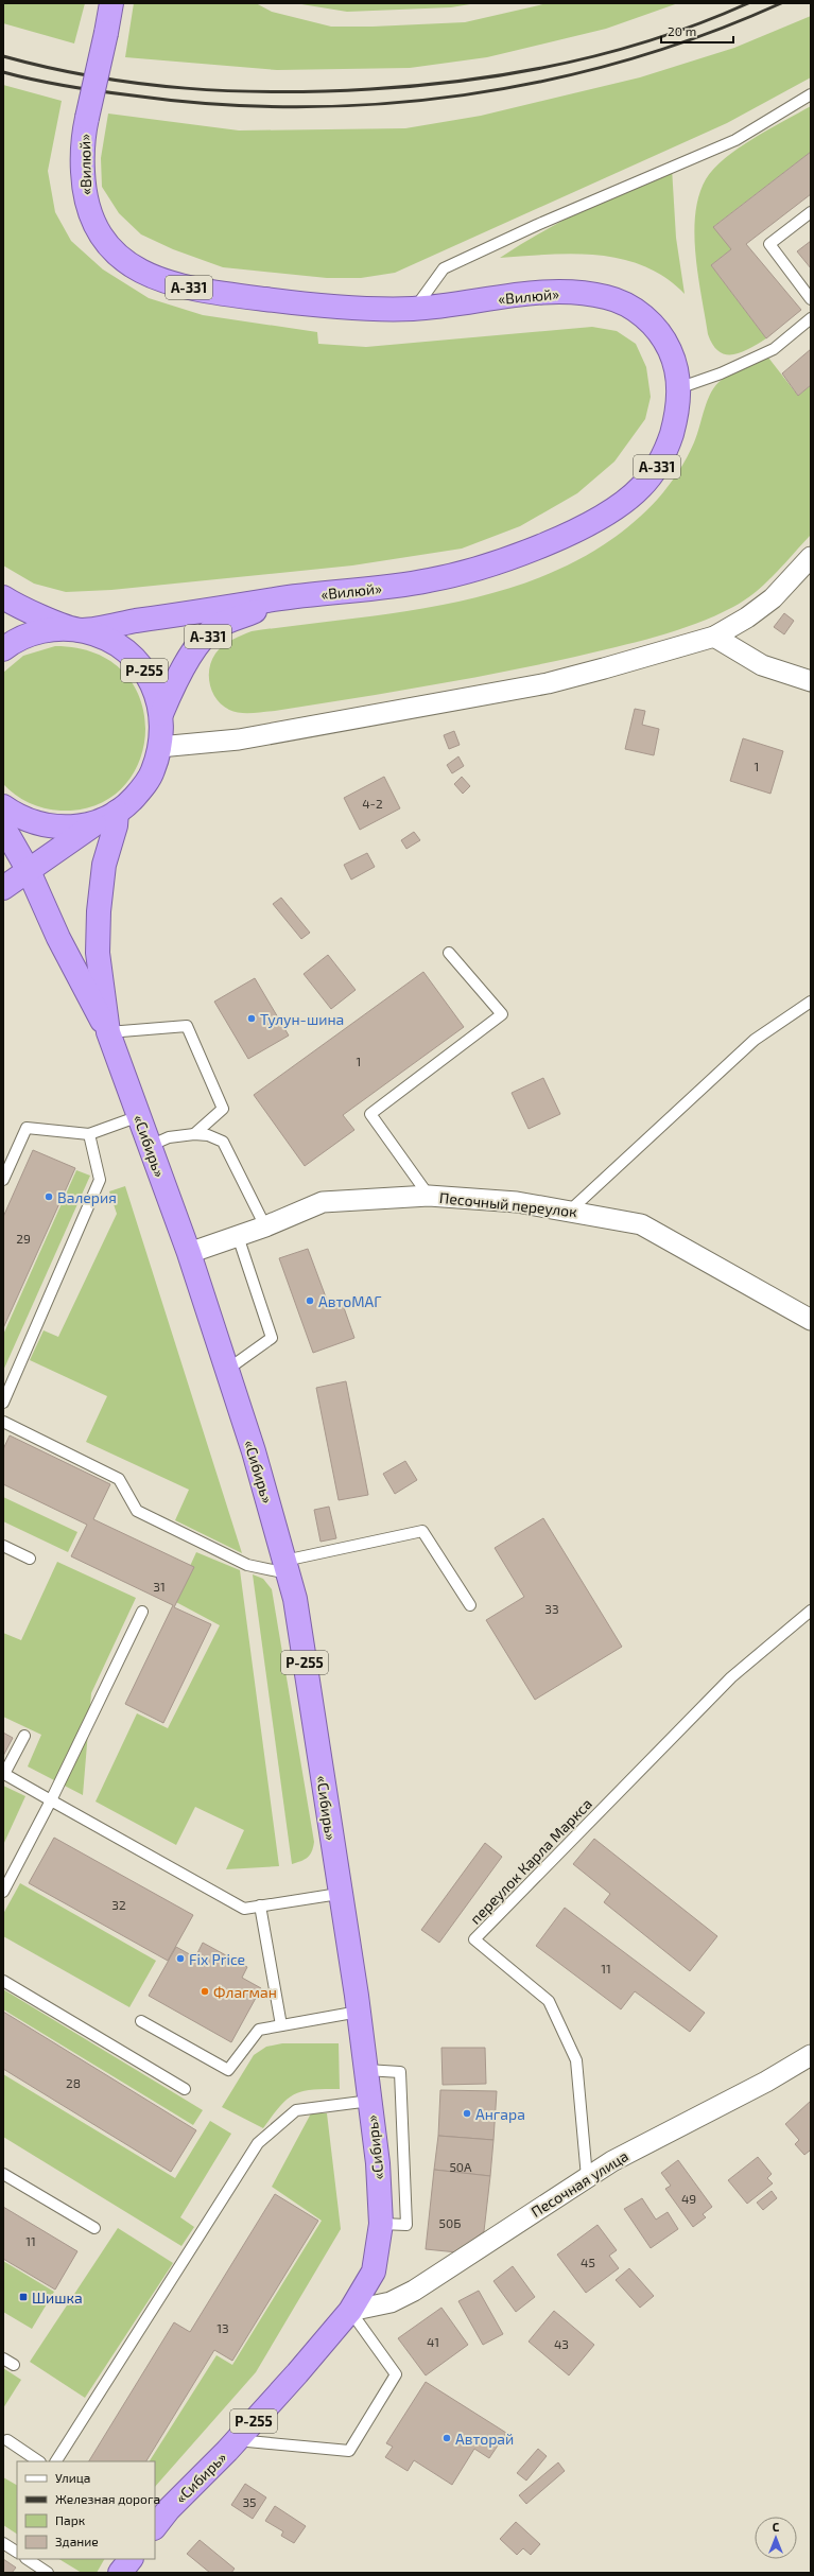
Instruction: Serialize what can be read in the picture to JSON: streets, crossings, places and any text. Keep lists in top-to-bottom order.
{
  "streets": {
    "highway": [
      "«Вилюй»",
      "А-331",
      "Р-255",
      "«Сибирь»"
    ],
    "street": ["Песочный переулок", "Песочная улица"],
    "lane": ["переулок Карла Маркса"]
  },
  "crossings": [
    ["«Вилюй»", "А-331"],
    ["А-331", "Р-255"],
    ["Р-255", "«Сибирь»"],
    ["«Сибирь»", "Песочный переулок"],
    ["«Сибирь»", "Песочная улица"],
    ["переулок Карла Маркса", "Песочная улица"]
  ],
  "places": {
    "other": [
      "Тулун-шина",
      "Валерия",
      "АвтоМАГ",
      "Fix Price",
      "Флагман",
      "Ангара",
      "Авторай"
    ],
    "transit": ["Шишка"]
  },
  "house_numbers": [
    "1",
    "4-2",
    "1",
    "29",
    "31",
    "33",
    "32",
    "11",
    "28",
    "50А",
    "49",
    "50Б",
    "11",
    "45",
    "13",
    "41",
    "43",
    "35"
  ],
  "legend": [
    "Улица",
    "Железная дорога",
    "Парк",
    "Здание"
  ],
  "scale_bar": "20 m",
  "north": "top"
}
